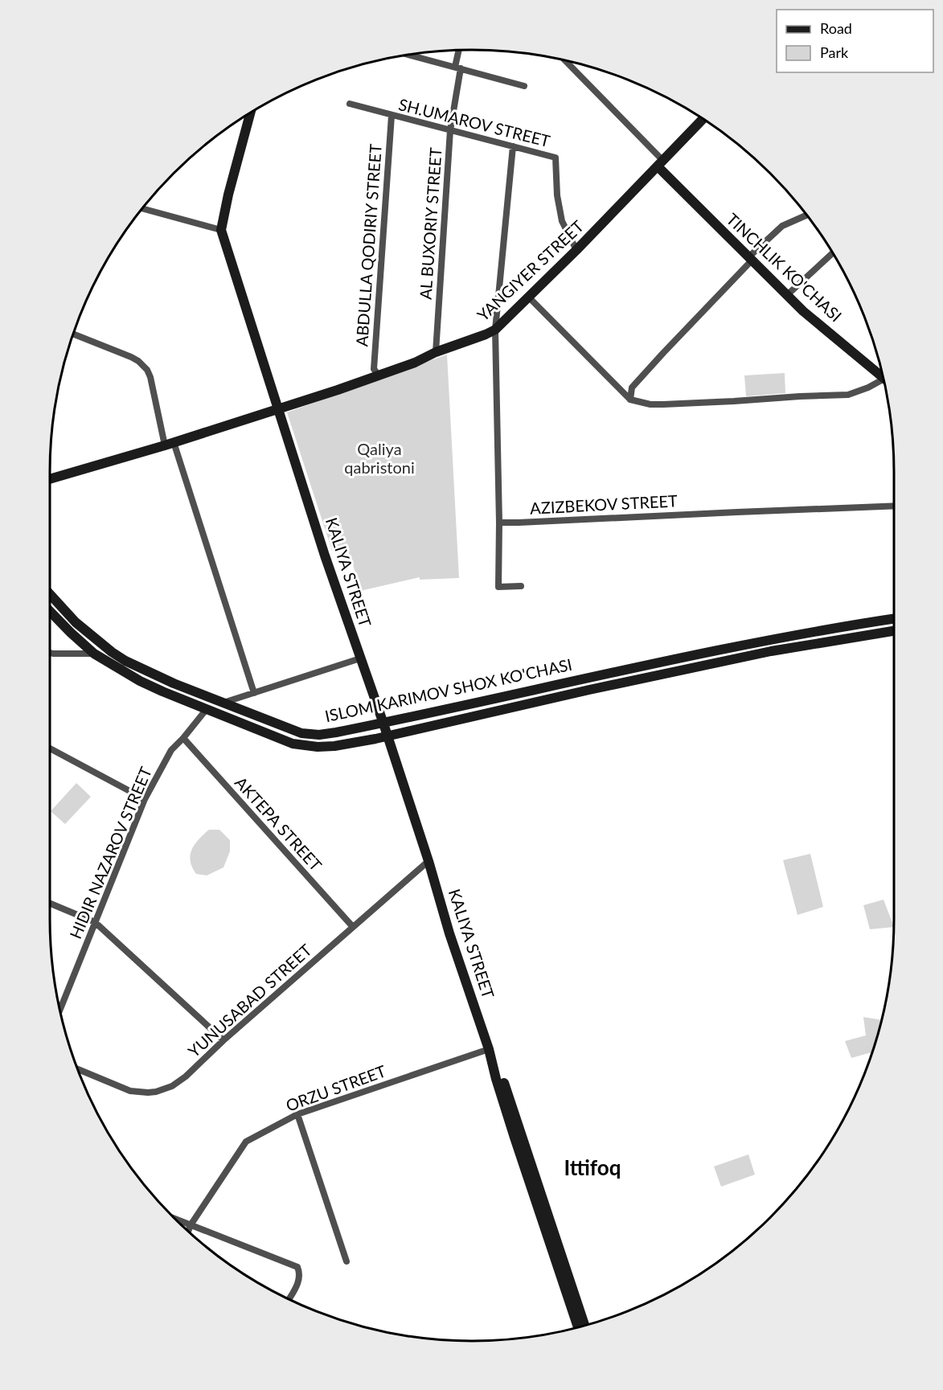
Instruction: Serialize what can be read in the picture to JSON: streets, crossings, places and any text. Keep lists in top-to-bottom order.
{
  "streets": {
    "main road": [
      "TINCHLIK KO'CHASI",
      "YANGIYER STREET",
      "KALIYA STREET",
      "ISLOM KARIMOV SHOX KO'CHASI"
    ],
    "street": [
      "SH.UMAROV STREET",
      "AL BUXORIY STREET",
      "ABDULLA QODIRIY STREET",
      "AZIZBEKOV STREET",
      "AKTEPA STREET",
      "HIDIR NAZAROV STREET",
      "YUNUSABAD STREET",
      "ORZU STREET"
    ]
  },
  "crossings": [
    ["SH.UMAROV STREET", "AL BUXORIY STREET"],
    ["SH.UMAROV STREET", "ABDULLA QODIRIY STREET"],
    ["SH.UMAROV STREET", "YANGIYER STREET"],
    ["AL BUXORIY STREET", "YANGIYER STREET"],
    ["ABDULLA QODIRIY STREET", "YANGIYER STREET"],
    ["TINCHLIK KO'CHASI", "YANGIYER STREET"],
    ["YANGIYER STREET", "KALIYA STREET"],
    ["KALIYA STREET", "ISLOM KARIMOV SHOX KO'CHASI"],
    ["KALIYA STREET", "YUNUSABAD STREET"],
    ["KALIYA STREET", "ORZU STREET"],
    ["ISLOM KARIMOV SHOX KO'CHASI", "HIDIR NAZAROV STREET"],
    ["AKTEPA STREET", "HIDIR NAZAROV STREET"],
    ["AKTEPA STREET", "YUNUSABAD STREET"]
  ],
  "districts": ["Ittifoq"],
  "parks": ["Qaliya qabristoni"],
  "legend": ["Road", "Park"]
}
